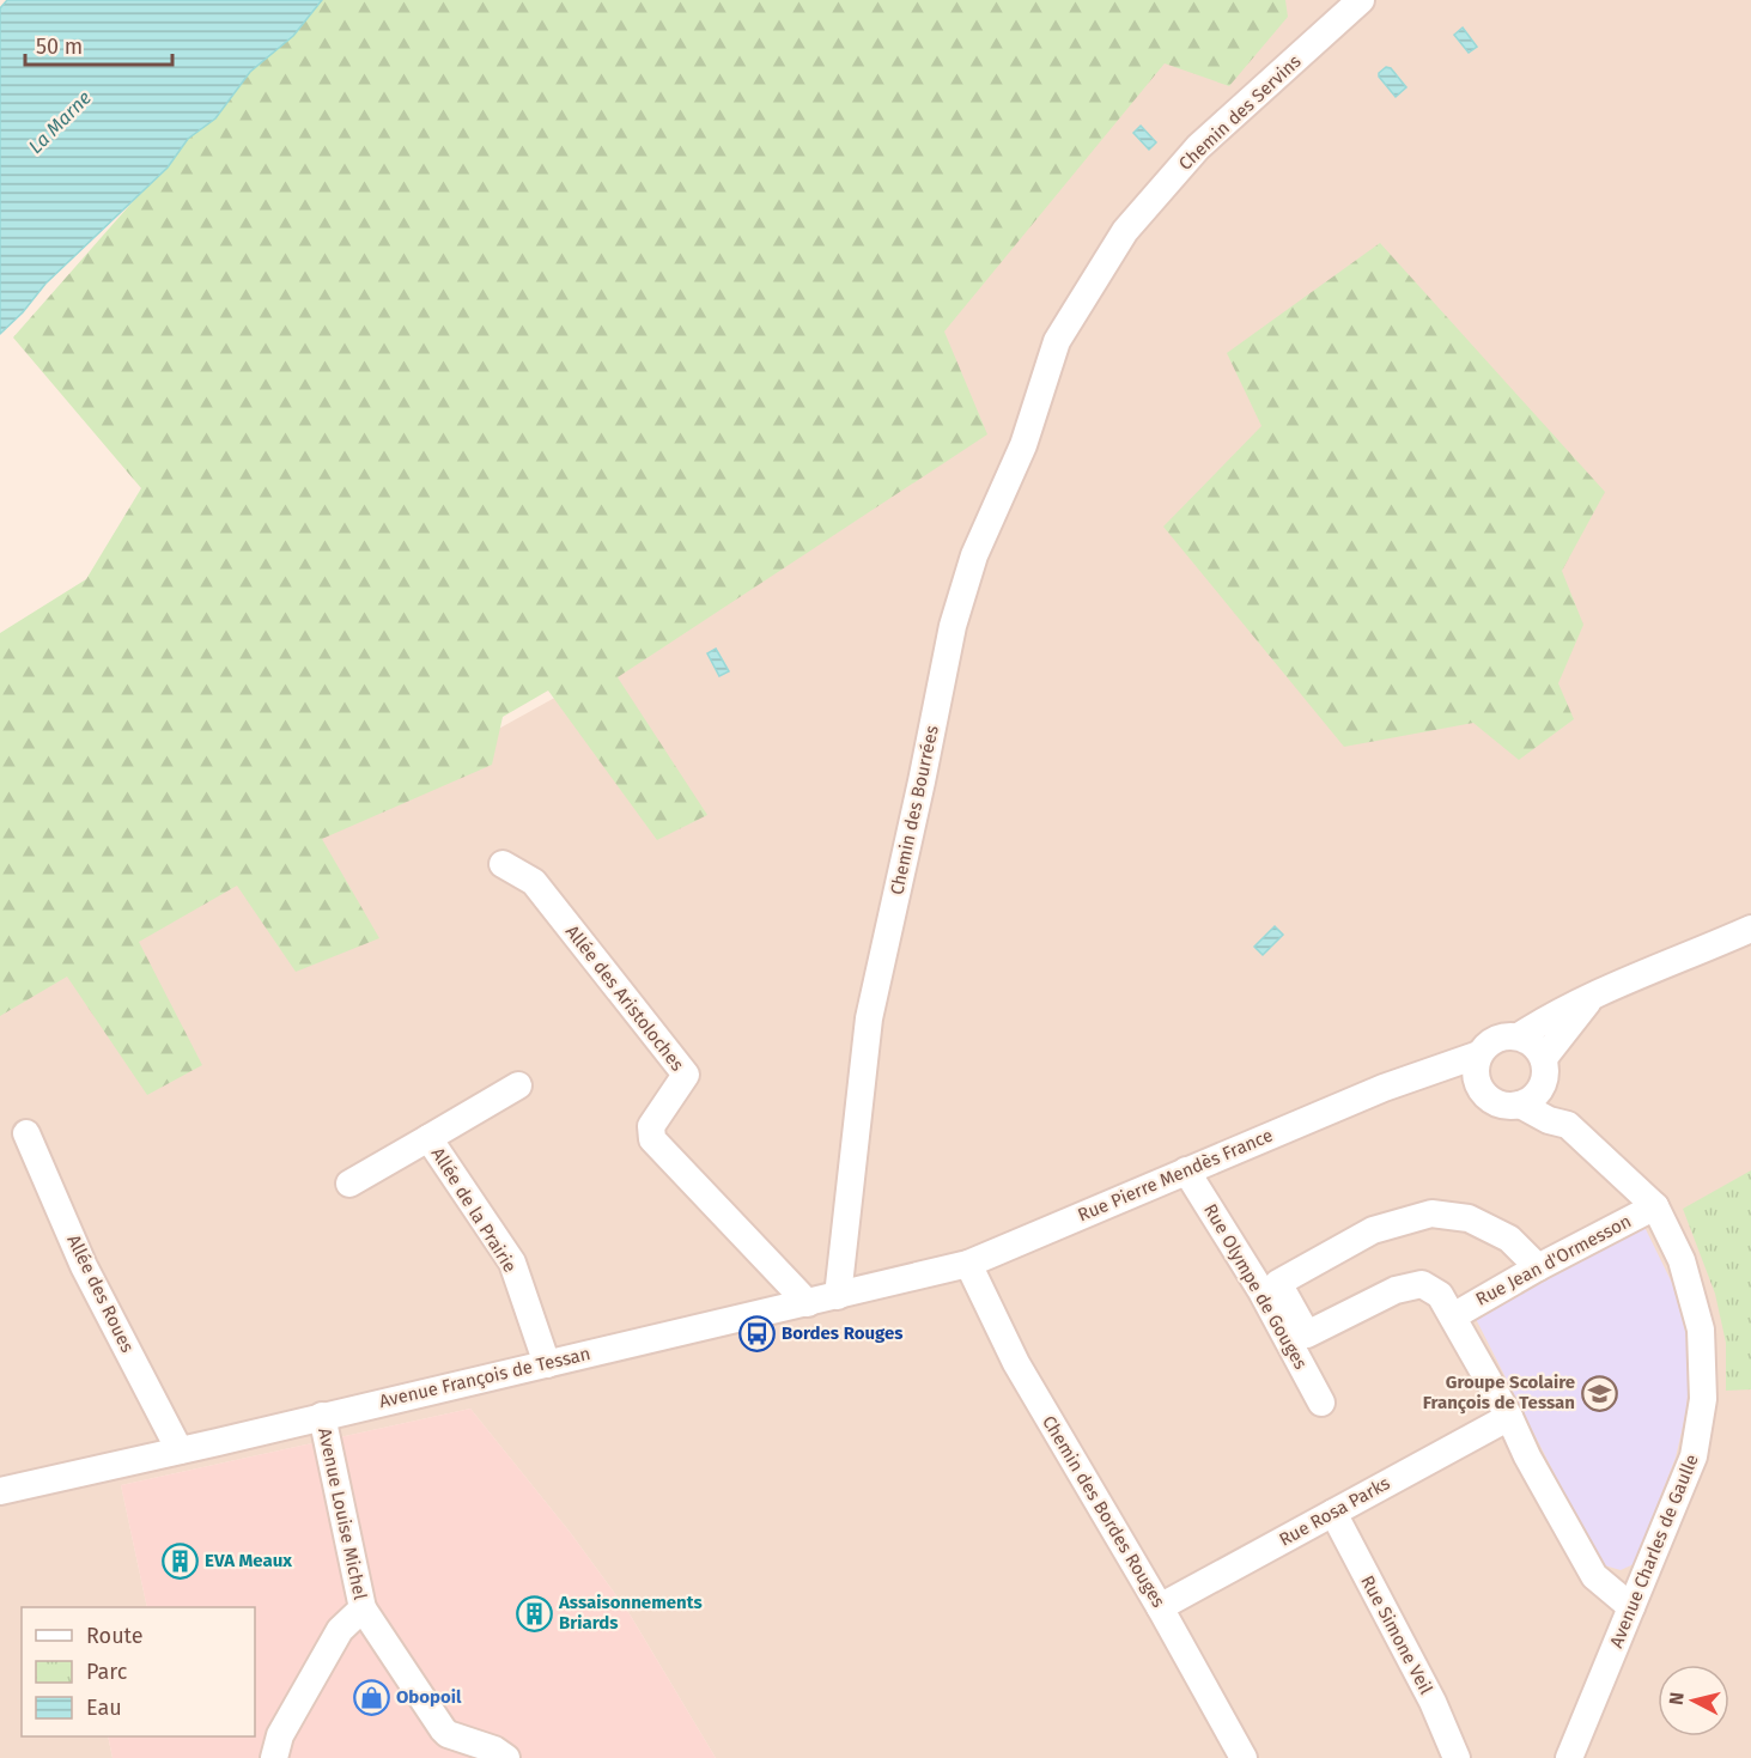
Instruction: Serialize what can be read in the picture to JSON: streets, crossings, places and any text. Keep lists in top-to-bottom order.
{
  "streets": {
    "street": [
      "Chemin des Servins",
      "Chemin des Bourrées",
      "Allée des Aristoloches",
      "Rue Pierre Mendès France",
      "Allée de la Prairie",
      "Rue Jean d'Ormesson",
      "Rue Olympe de Gouges",
      "Allée des Roues",
      "Avenue François de Tessan",
      "Chemin des Bordes Rouges",
      "Rue Rosa Parks",
      "Avenue Louise Michel",
      "Avenue Charles de Gaulle",
      "Rue Simone Veil"
    ]
  },
  "crossings": [
    ["Chemin des Servins", "Chemin des Bourrées"],
    ["Chemin des Bourrées", "Avenue François de Tessan"],
    ["Allée des Aristoloches", "Avenue François de Tessan"],
    ["Rue Pierre Mendès France", "Rue Olympe de Gouges"],
    ["Rue Pierre Mendès France", "Avenue François de Tessan"],
    ["Rue Pierre Mendès France", "Chemin des Bordes Rouges"],
    ["Rue Pierre Mendès France", "Avenue Charles de Gaulle"],
    ["Allée de la Prairie", "Avenue François de Tessan"],
    ["Rue Jean d'Ormesson", "Rue Olympe de Gouges"],
    ["Rue Jean d'Ormesson", "Avenue Charles de Gaulle"],
    ["Allée des Roues", "Avenue François de Tessan"],
    ["Avenue François de Tessan", "Chemin des Bordes Rouges"],
    ["Avenue François de Tessan", "Avenue Louise Michel"],
    ["Chemin des Bordes Rouges", "Rue Rosa Parks"],
    ["Rue Rosa Parks", "Rue Simone Veil"]
  ],
  "water": ["La Marne"],
  "places": {
    "bus stop": ["Bordes Rouges"],
    "school or university": ["Groupe Scolaire François de Tessan"],
    "building": ["EVA Meaux", "Assaisonnements Briards"],
    "shop": ["Obopoil"]
  },
  "legend": ["Route", "Parc", "Eau"],
  "scale_bar": "50 m",
  "north": "left"
}
